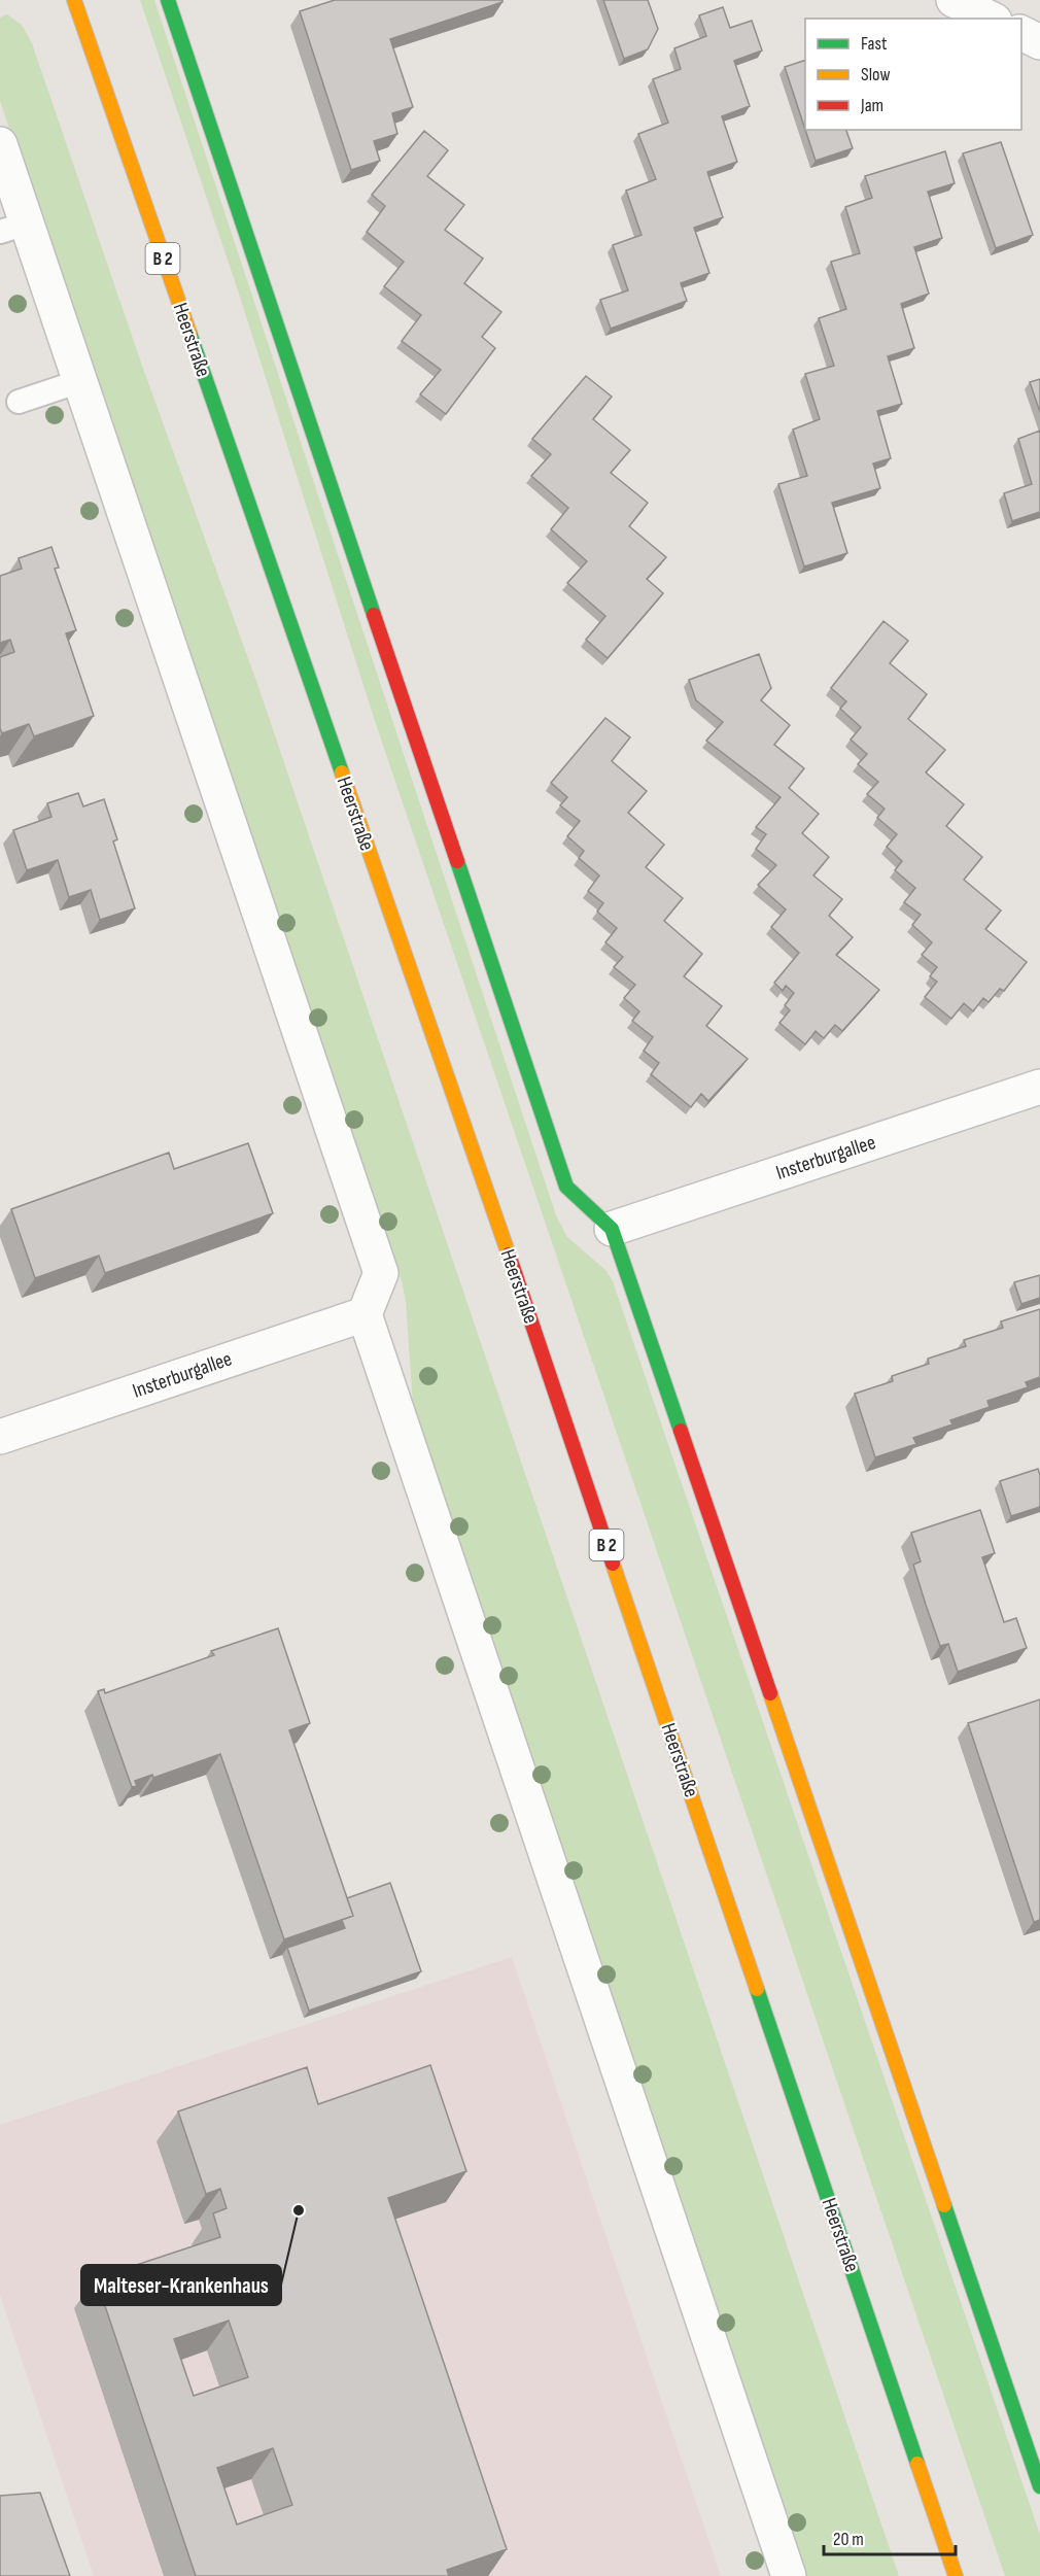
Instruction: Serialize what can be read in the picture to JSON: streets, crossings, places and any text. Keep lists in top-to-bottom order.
{
  "streets": {
    "main road": ["B 2", "Heerstraße"],
    "street": ["Insterburgallee"]
  },
  "places": ["Malteser-Krankenhaus"],
  "legend": ["Fast", "Slow", "Jam"],
  "scale_bar": "20 m"
}
